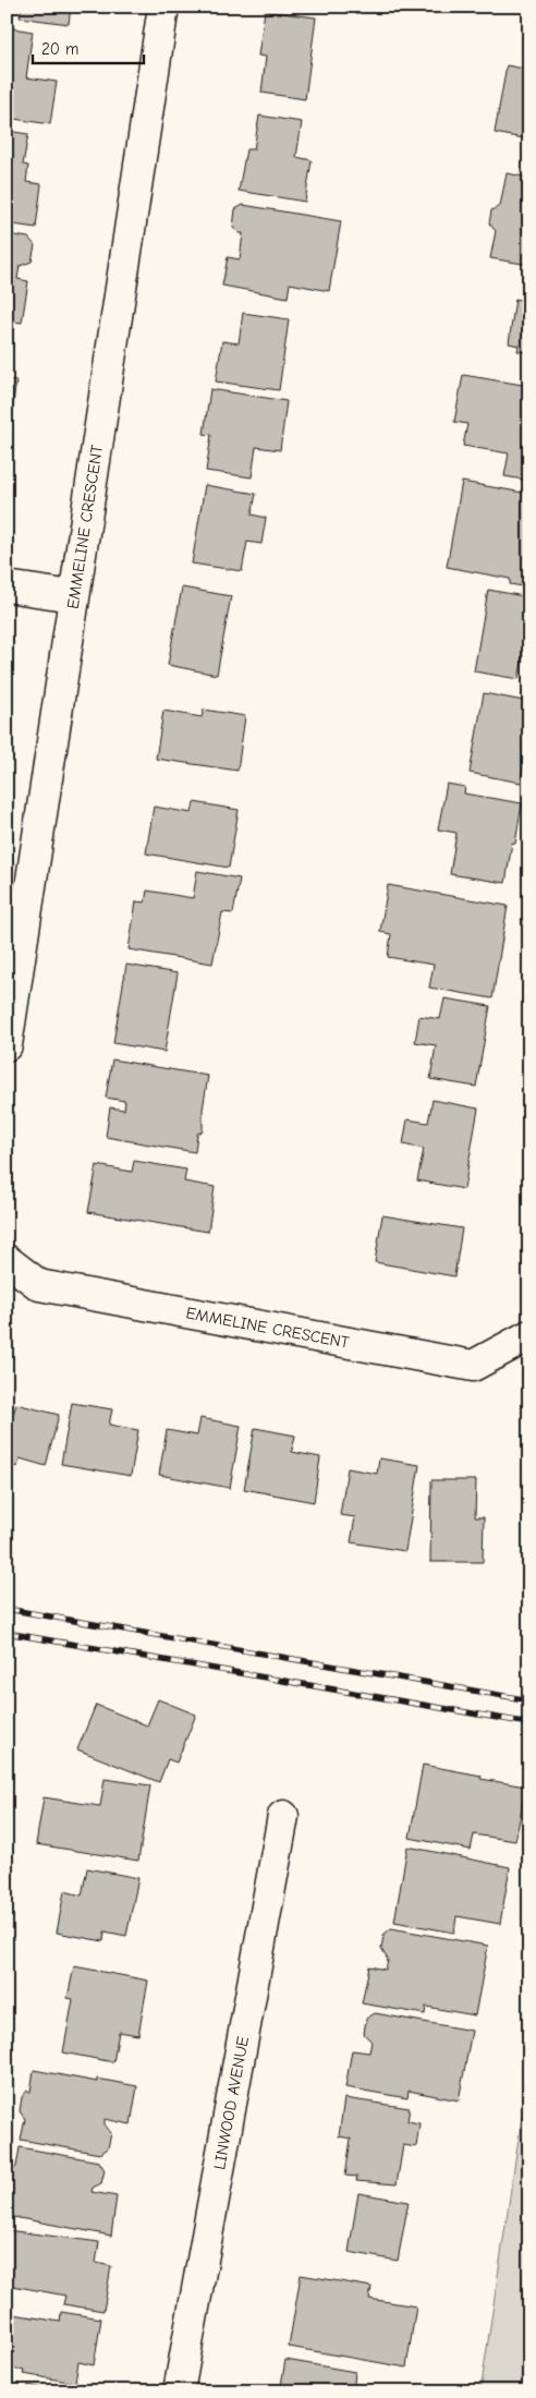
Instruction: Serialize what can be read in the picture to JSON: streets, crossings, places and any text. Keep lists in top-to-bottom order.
{
  "streets": {
    "street": ["EMMELINE CRESCENT", "LINWOOD AVENUE"]
  },
  "scale_bar": "20 m"
}
